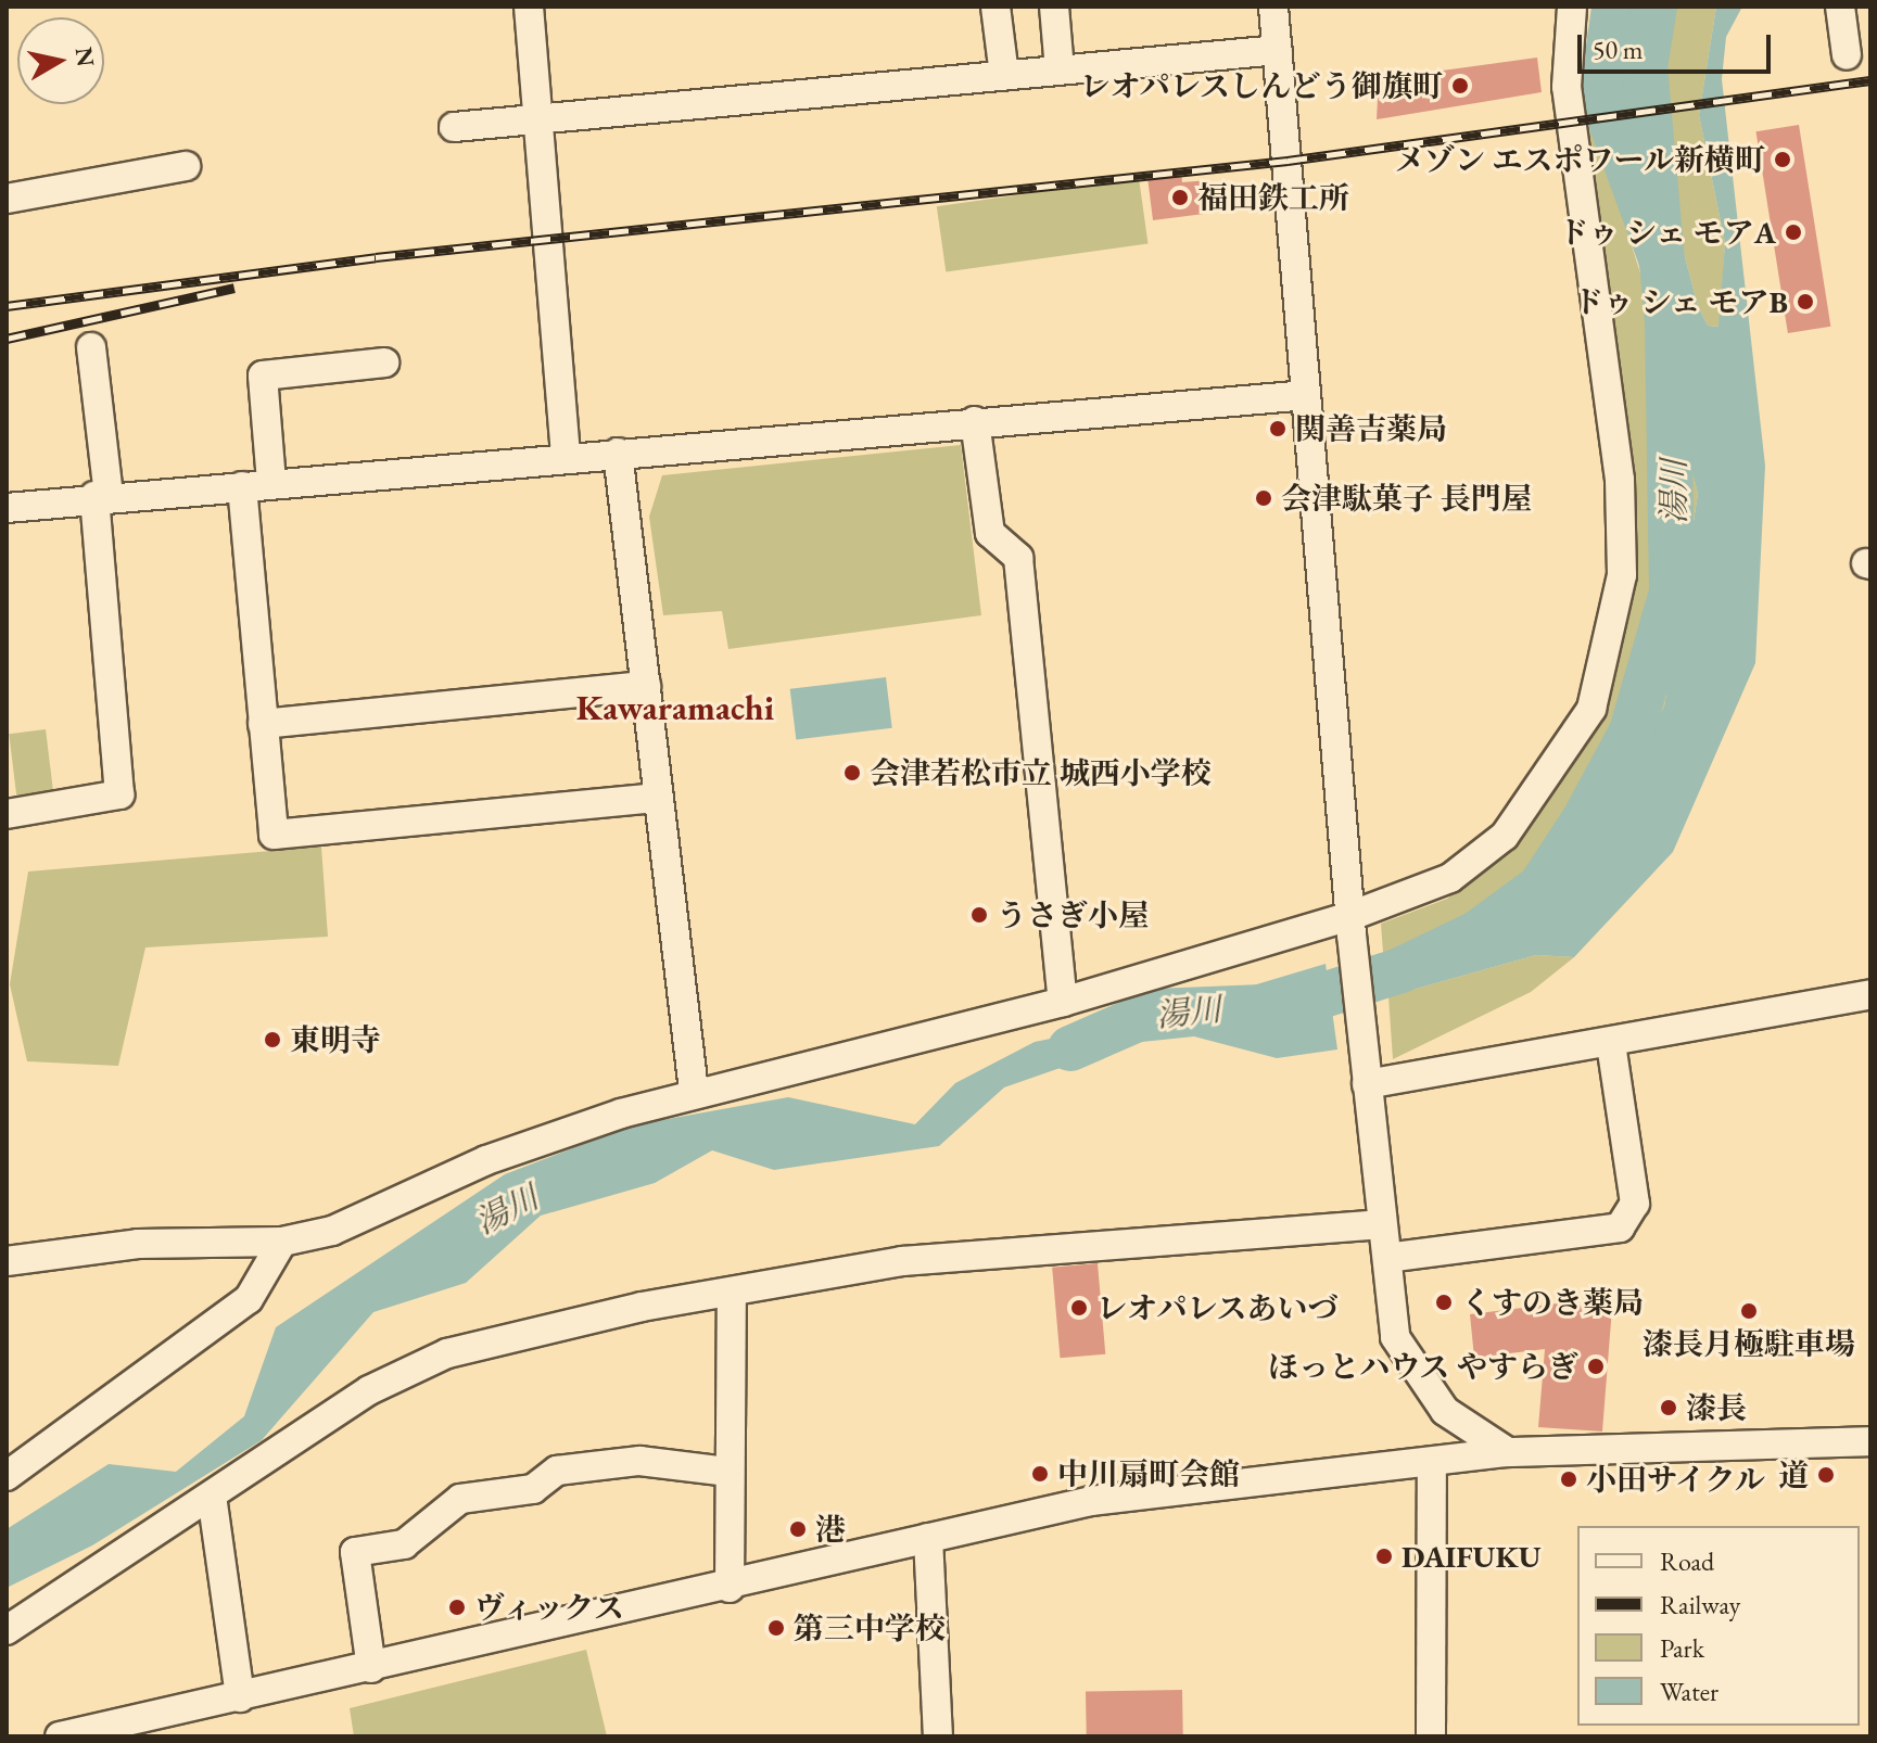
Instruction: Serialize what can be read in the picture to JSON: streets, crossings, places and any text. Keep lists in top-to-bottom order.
{
  "districts": ["Kawaramachi"],
  "water": ["湯川"],
  "places": [
    "レオパレスしんどう御旗町",
    "メゾン エスポワール新横町",
    "福田鉄工所",
    "ドゥ シェ モアA",
    "ドゥ シェ モアB",
    "関善吉薬局",
    "会津駄菓子 長門屋",
    "会津若松市立 城西小学校",
    "うさぎ小屋",
    "東明寺",
    "くすのき薬局",
    "レオパレスあいづ",
    "漆長月極駐車場",
    "ほっとハウス やすらぎ",
    "漆長",
    "中川扇町会館",
    "道",
    "小田サイクル",
    "港",
    "DAIFUKU",
    "ヴィックス",
    "第三中学校"
  ],
  "legend": [
    "Road",
    "Railway",
    "Park",
    "Water"
  ],
  "scale_bar": "50 m",
  "north": "right"
}
